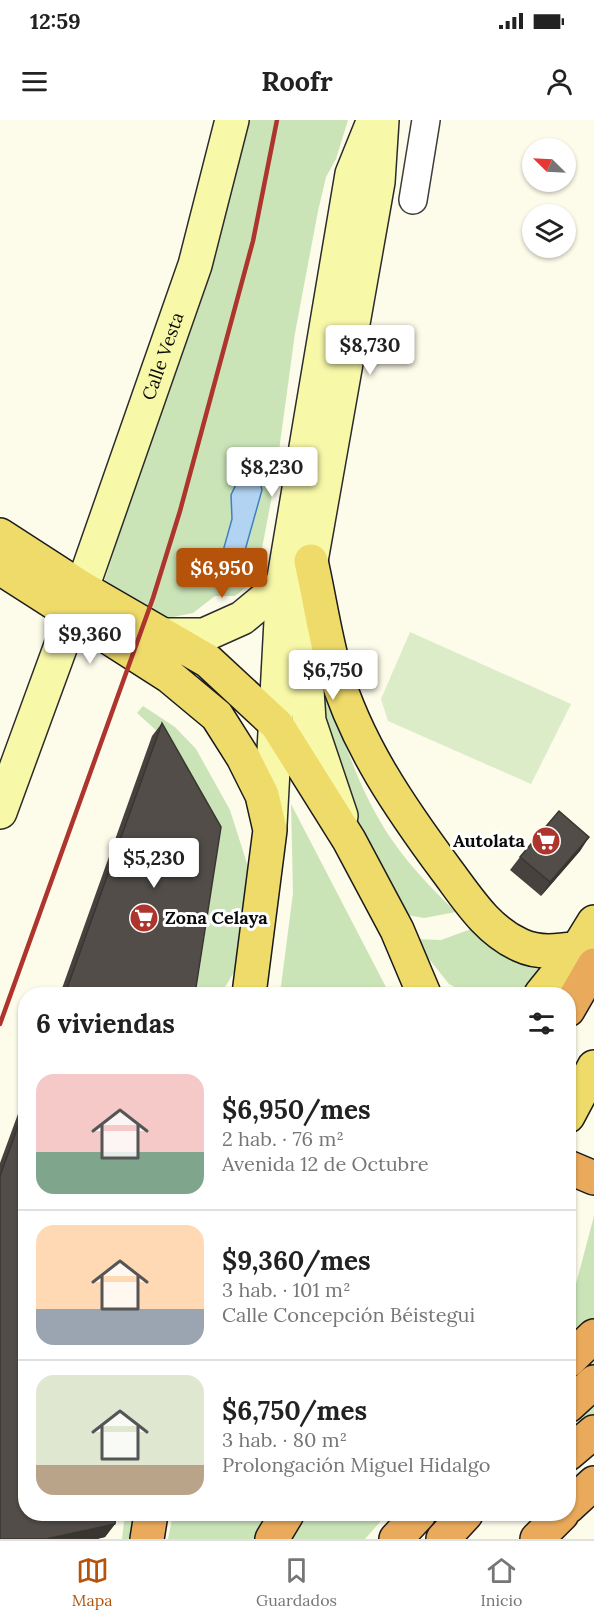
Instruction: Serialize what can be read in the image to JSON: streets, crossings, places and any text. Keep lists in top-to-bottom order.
{
  "streets": {
    "street": ["Calle Vesta"]
  },
  "places": {
    "supermarket": ["Autolata", "Zona Celaya"]
  },
  "north": "top left",
  "page": {
    "status": "12:59",
    "header": "Roofr",
    "price": [
      "$8,730",
      "$8,230",
      "$6,950",
      "$9,360",
      "$6,750",
      "$5,230"
    ],
    "heading": "6 viviendas",
    "list": [
      {
        "name": "$6,950/mes",
        "note": "2 hab. · 76 m² · Avenida 12 de Octubre"
      },
      {
        "name": "$9,360/mes",
        "note": "3 hab. · 101 m² · Calle Concepción Béistegui"
      },
      {
        "name": "$6,750/mes",
        "note": "3 hab. · 80 m² · Prolongación Miguel Hidalgo"
      }
    ],
    "tabs": ["Mapa", "Guardados", "Inicio"]
  }
}
